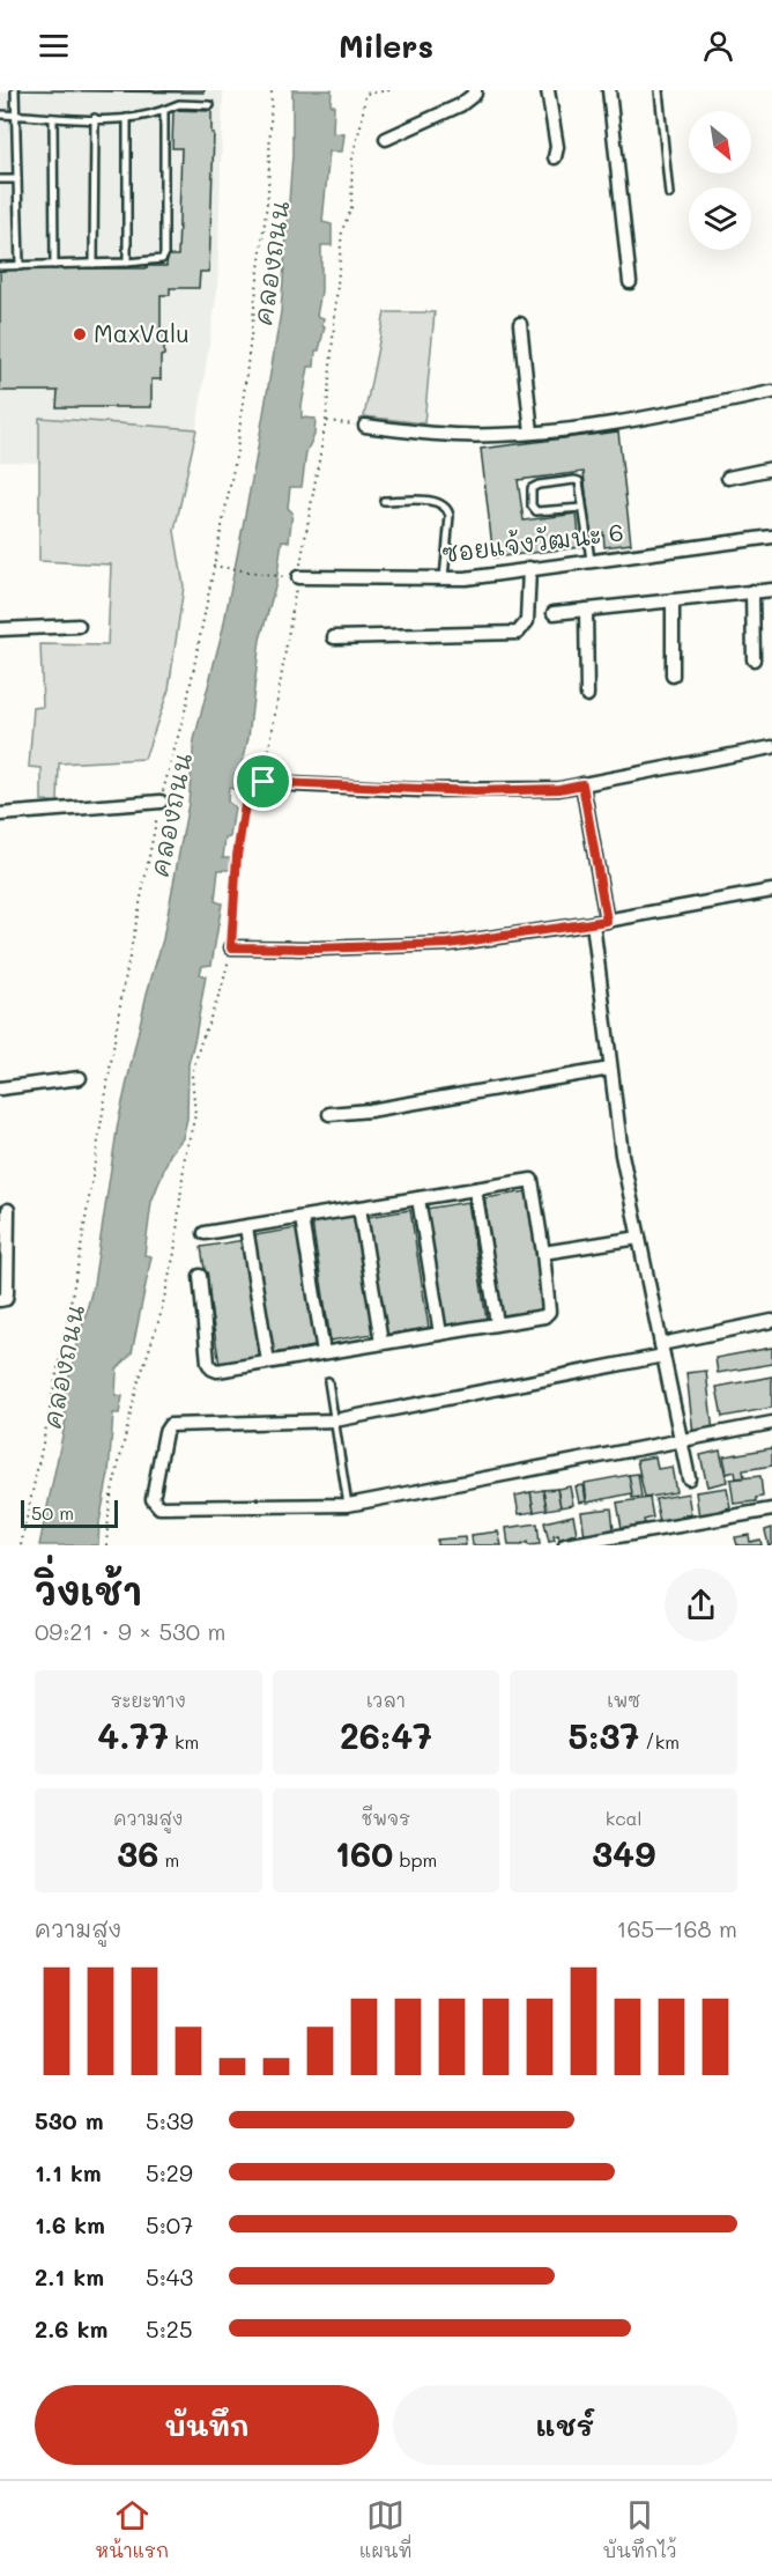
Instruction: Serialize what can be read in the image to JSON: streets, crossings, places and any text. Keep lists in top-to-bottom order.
{
  "streets": {
    "street": ["ซอยแจ้งวัฒนะ 6"]
  },
  "water": ["คลองถนน"],
  "places": ["MaxValu"],
  "scale_bar": "50 m",
  "north": "bottom right",
  "page": {
    "header": "Milers",
    "scale": "50 m",
    "heading": ["วิ่งเช้า", "09:21 · 9 × 530 m"],
    "stats": [
      ["ระยะทาง", "4.77 km"],
      ["เวลา", "26:47"],
      ["เพซ", "5:37 /km"],
      ["ความสูง", "36 m"],
      ["ชีพจร", "160 bpm"],
      ["kcal", "349"]
    ],
    "chart": ["ความสูง", "165–168 m"],
    "list": [
      {
        "name": "530 m",
        "note": "5:39"
      },
      {
        "name": "1.1 km",
        "note": "5:29"
      },
      {
        "name": "1.6 km",
        "note": "5:07"
      },
      {
        "name": "2.1 km",
        "note": "5:43"
      },
      {
        "name": "2.6 km",
        "note": "5:25"
      }
    ],
    "buttons": ["บันทึก", "แชร์"],
    "tabs": ["หน้าแรก", "แผนที่", "บันทึกไว้"]
  }
}
